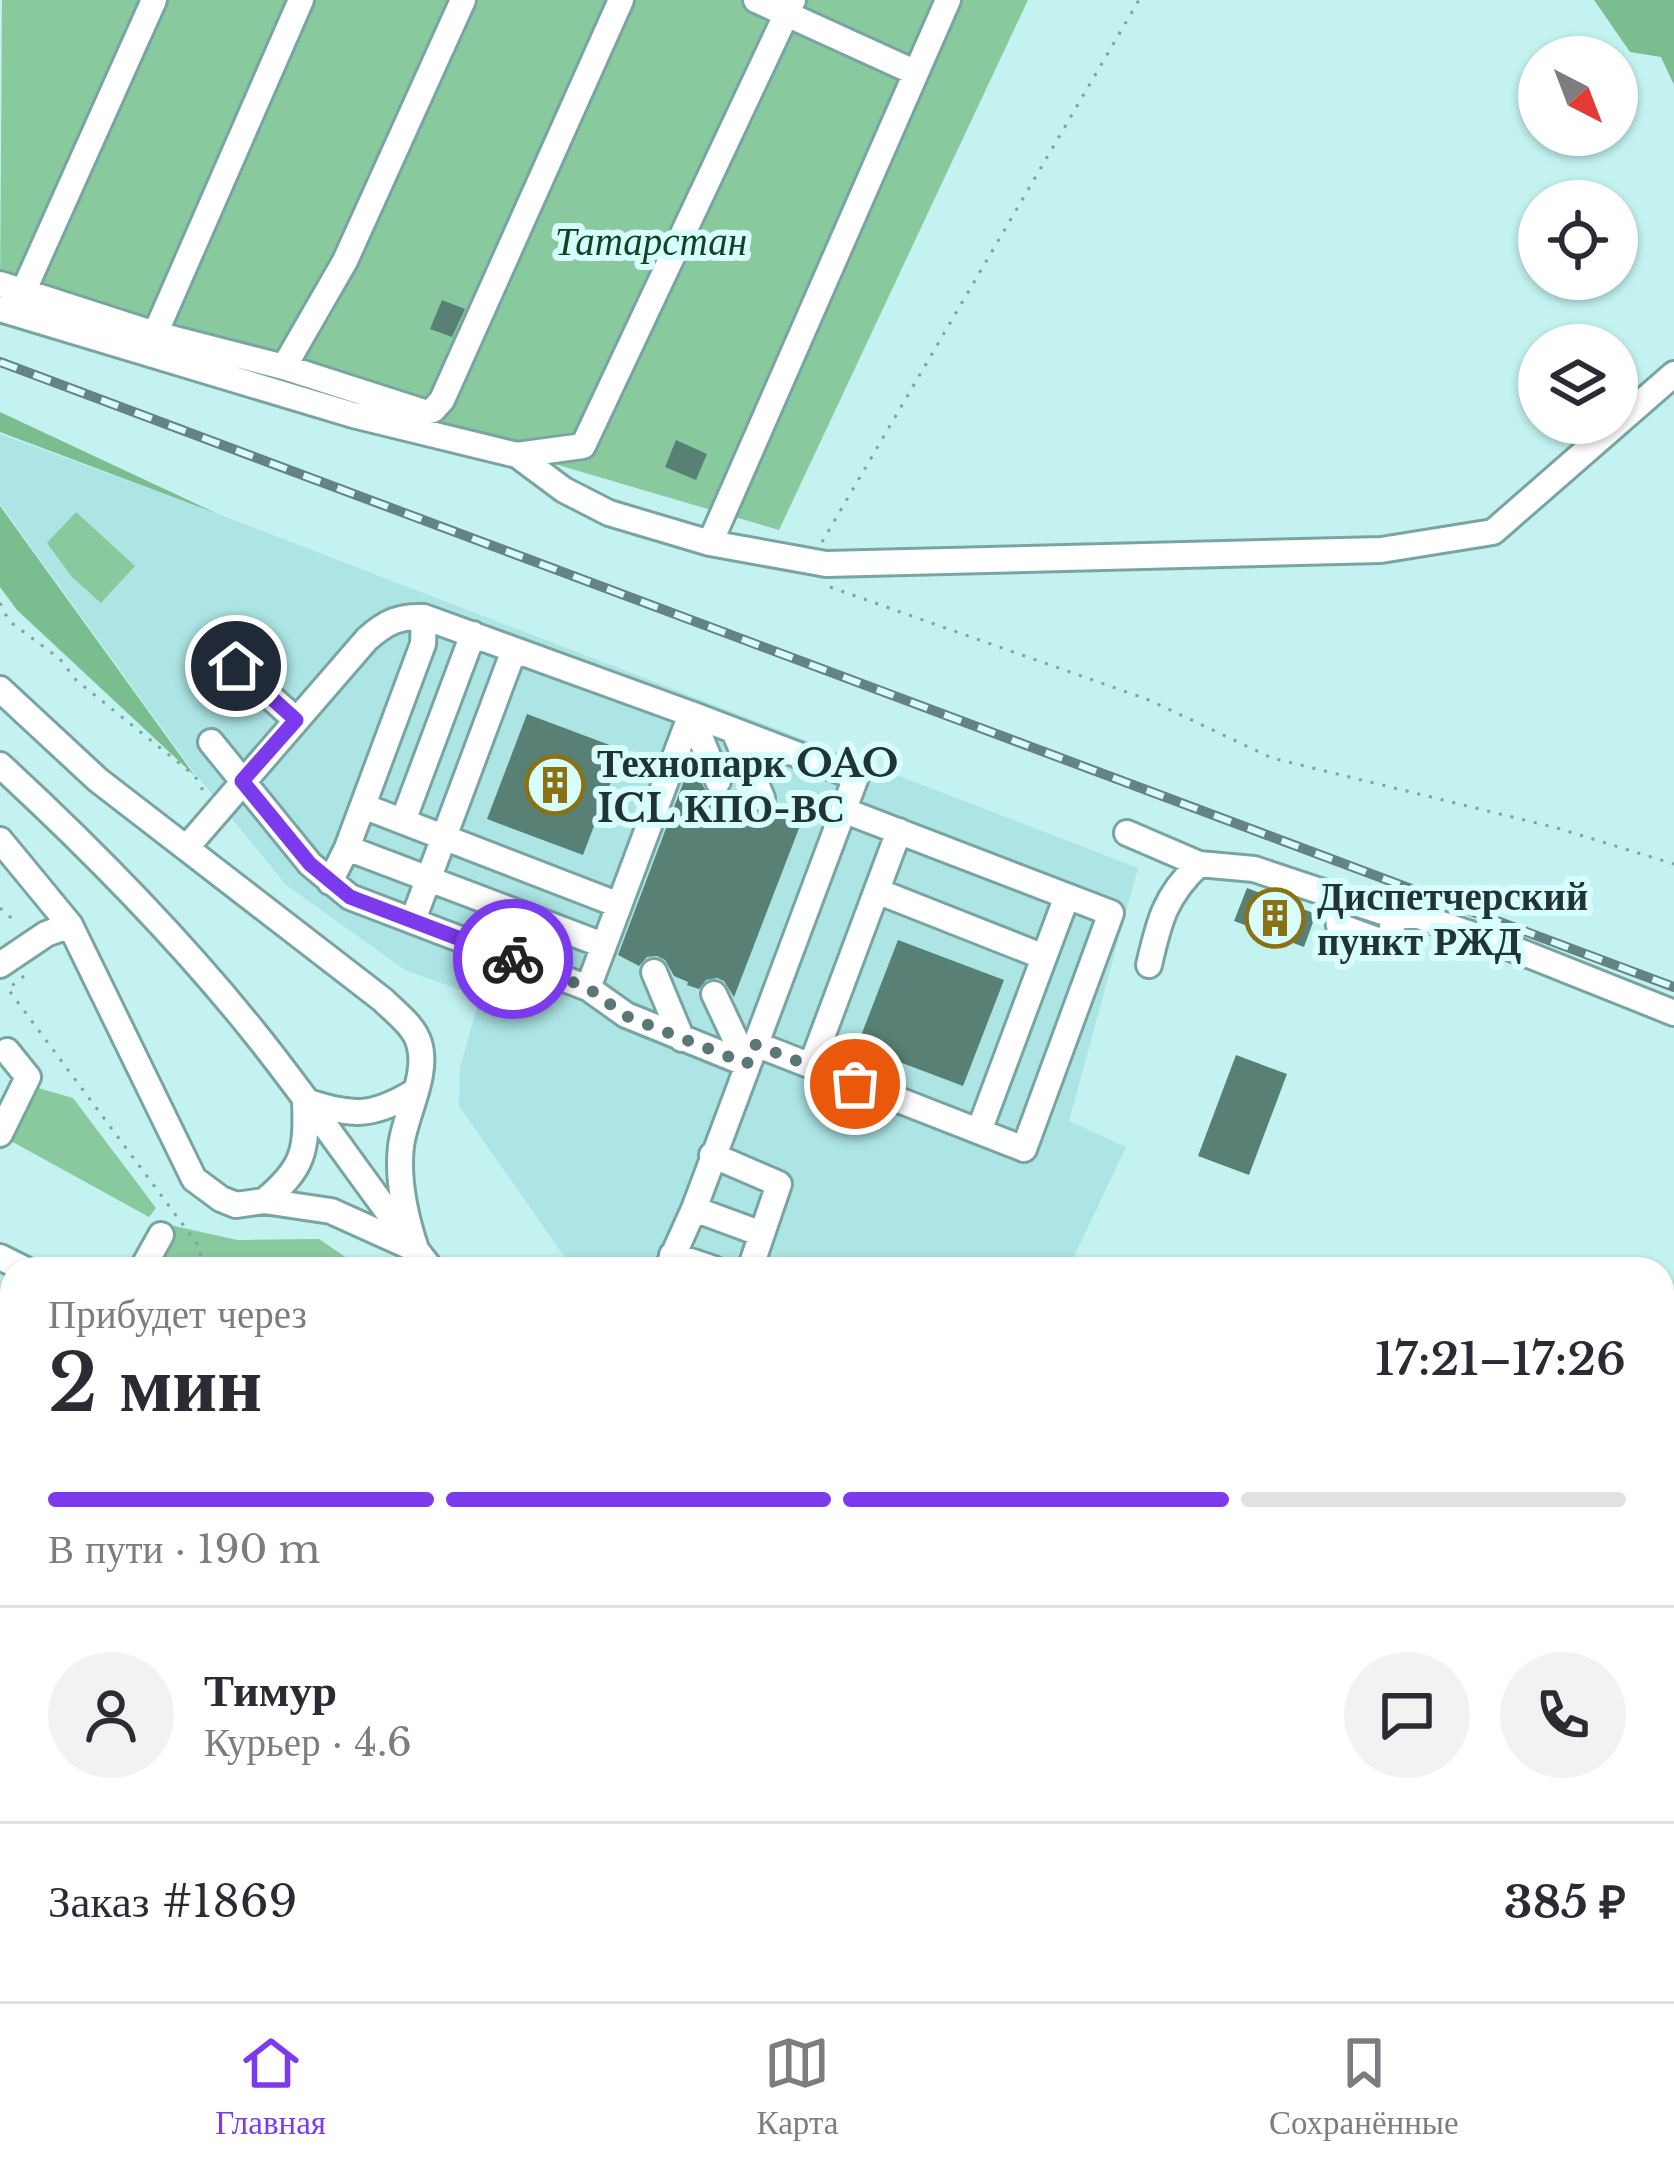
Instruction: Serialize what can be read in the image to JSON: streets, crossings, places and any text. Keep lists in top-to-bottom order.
{
  "parks": ["Татарстан"],
  "places": {
    "building": ["Технопарк OAO ICL КПО-ВС", "Диспетчерский пункт РЖД"]
  },
  "north": "bottom right",
  "page": {
    "heading": ["2 мин", "Прибудет через", "17:21–17:26"],
    "panel": [
      "Тимур",
      "Курьер · 4.6",
      "Заказ #1869",
      "385 ₽"
    ],
    "bar": "В пути · 190 m",
    "tabs": ["Главная", "Карта", "Сохранённые"]
  }
}
